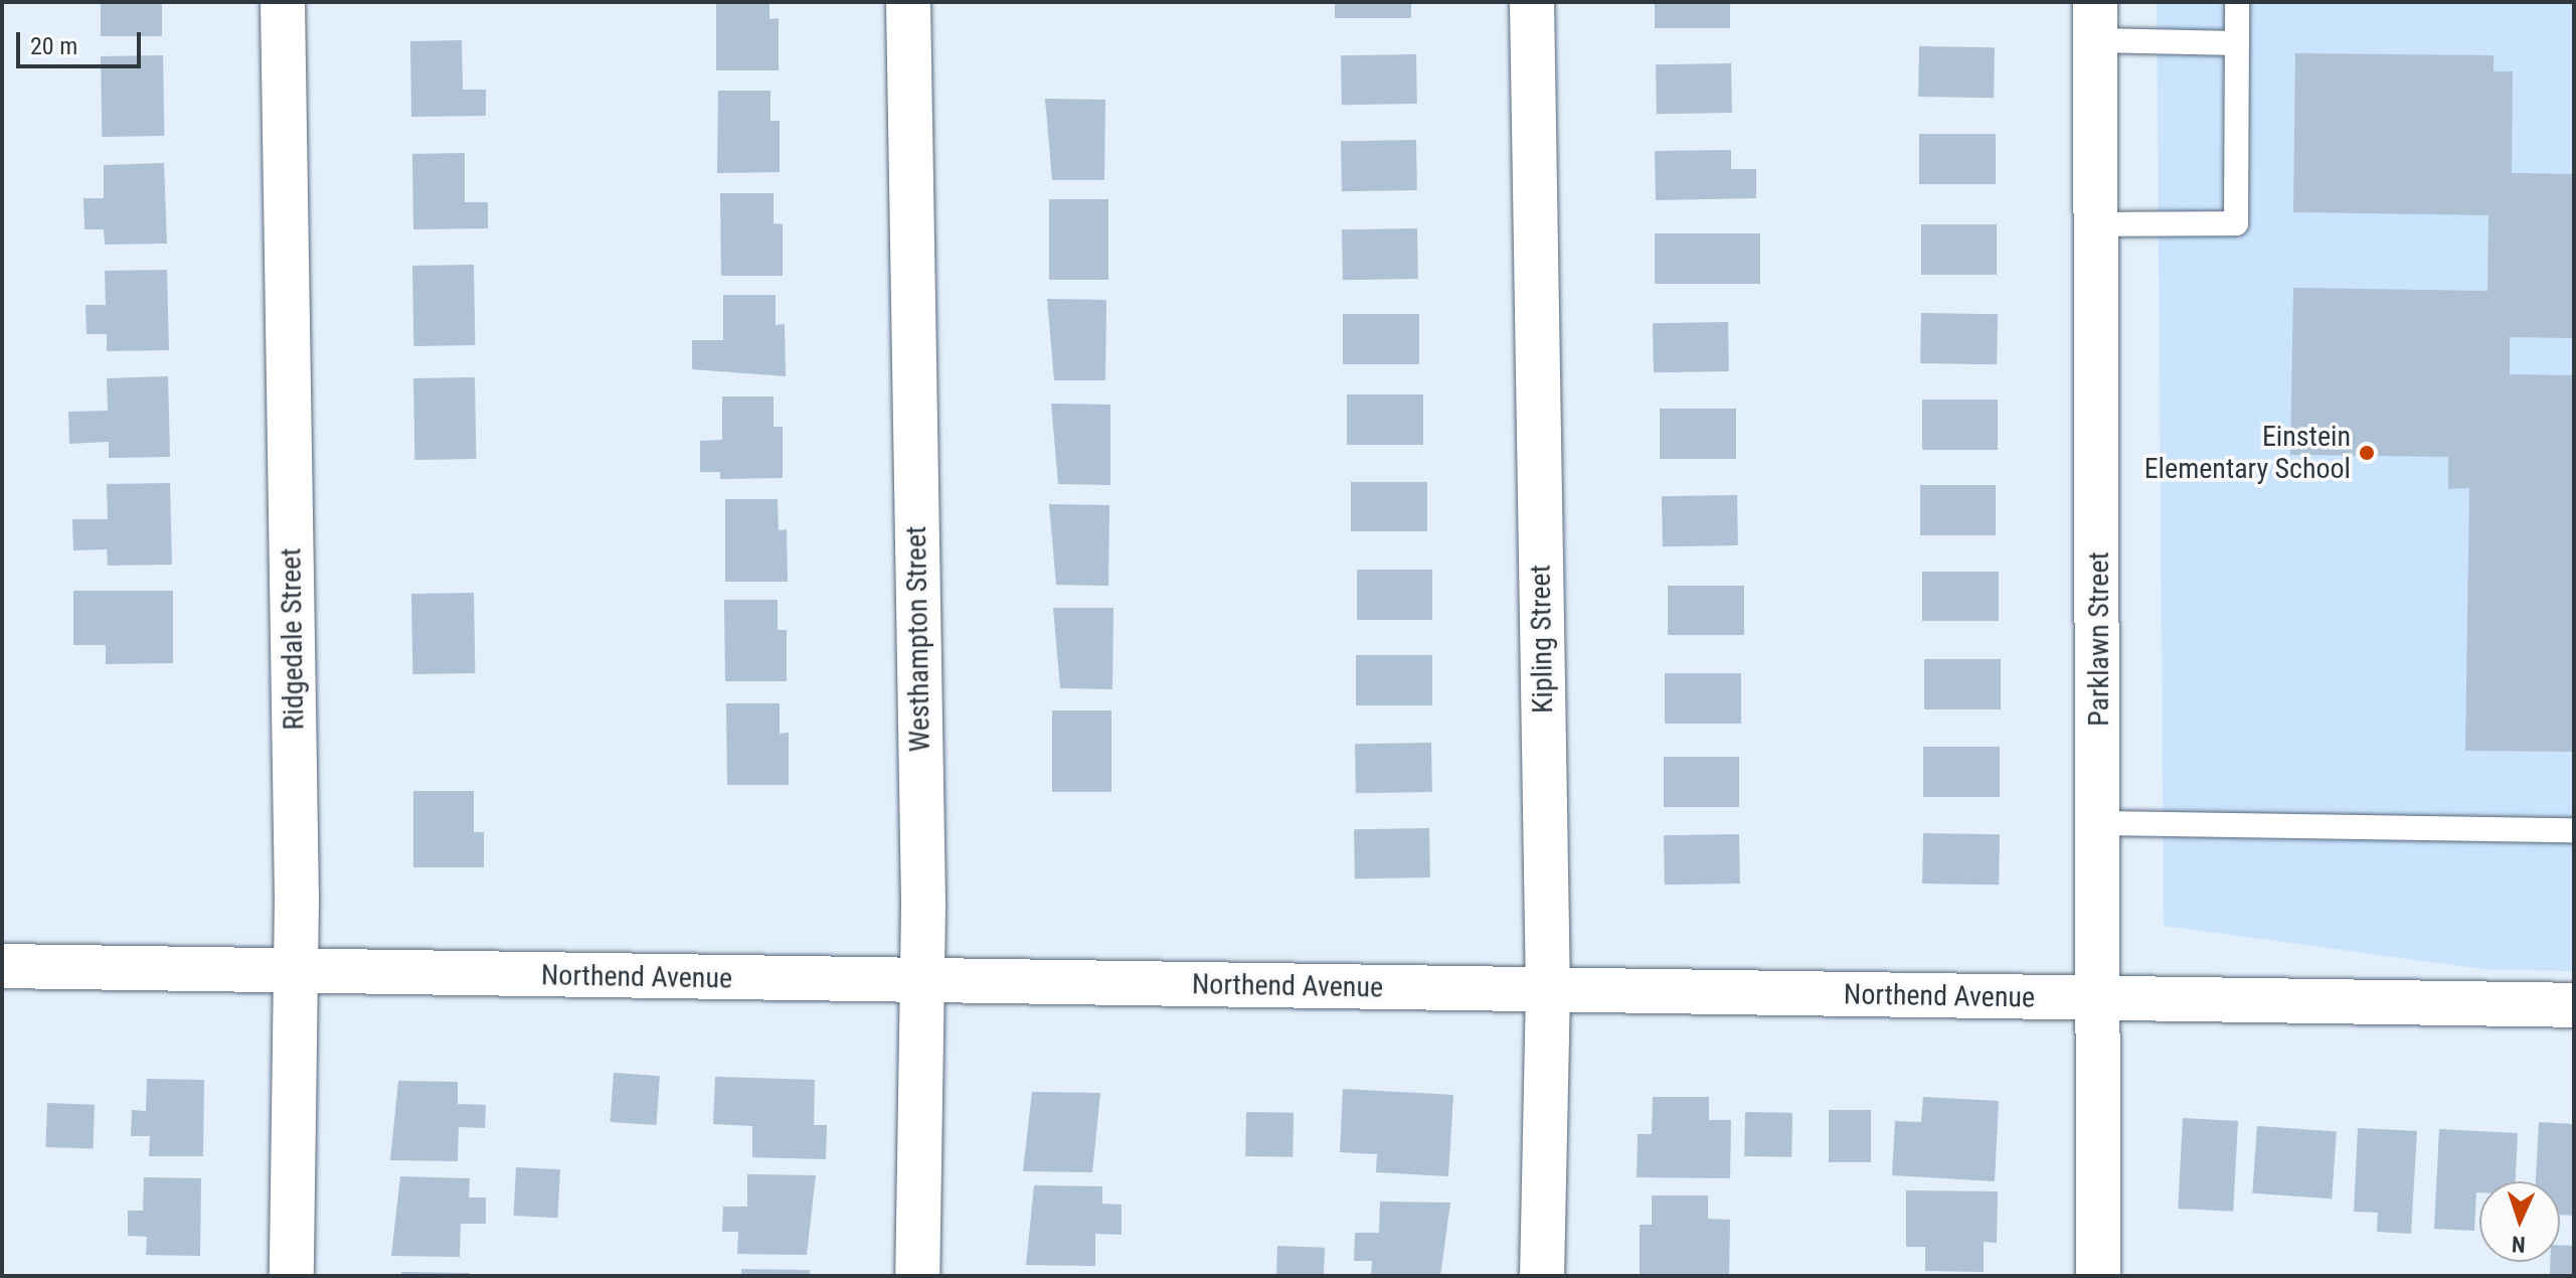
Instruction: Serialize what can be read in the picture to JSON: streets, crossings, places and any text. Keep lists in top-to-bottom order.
{
  "streets": {
    "street": [
      "Ridgedale Street",
      "Westhampton Street",
      "Kipling Street",
      "Parklawn Street",
      "Northend Avenue"
    ]
  },
  "crossings": [
    ["Ridgedale Street", "Northend Avenue"],
    ["Westhampton Street", "Northend Avenue"],
    ["Kipling Street", "Northend Avenue"],
    ["Parklawn Street", "Northend Avenue"]
  ],
  "places": ["Einstein Elementary School"],
  "scale_bar": "20 m",
  "north": "bottom"
}
